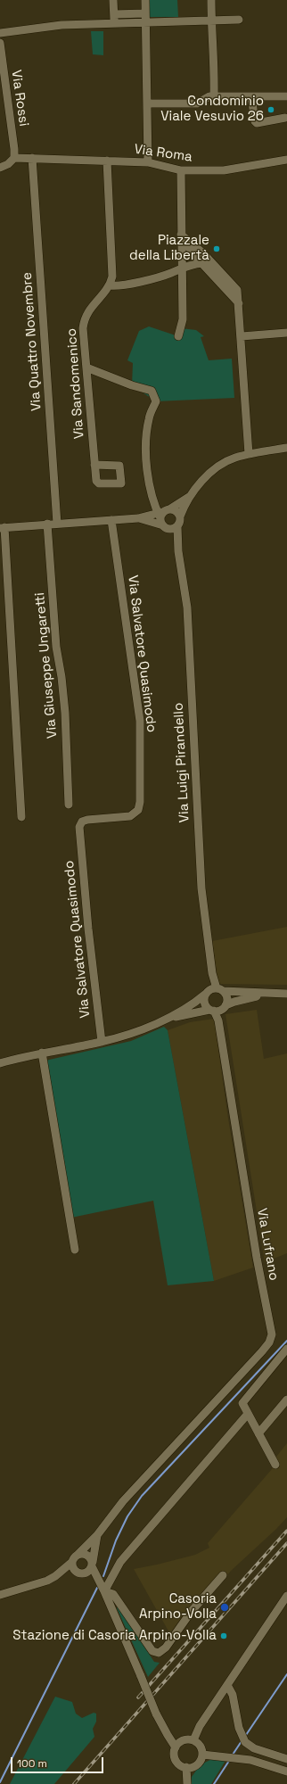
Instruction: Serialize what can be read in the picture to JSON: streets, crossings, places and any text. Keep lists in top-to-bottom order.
{
  "streets": {
    "street": [
      "Via Rossi",
      "Via Roma",
      "Via Quattro Novembre",
      "Via Sandomenico",
      "Via Salvatore Quasimodo",
      "Via Giuseppe Ungaretti",
      "Via Luigi Pirandello",
      "Via Lufrano"
    ]
  },
  "crossings": [
    ["Via Rossi", "Via Roma"],
    ["Via Roma", "Via Quattro Novembre"],
    ["Via Sandomenico", "Via Luigi Pirandello"],
    ["Via Luigi Pirandello", "Via Lufrano"]
  ],
  "places": [
    "Condominio Viale Vesuvio 26",
    "Piazzale della Libertà",
    "Casoria Arpino-Volla",
    "Stazione di Casoria Arpino-Volla"
  ],
  "scale_bar": "100 m"
}
